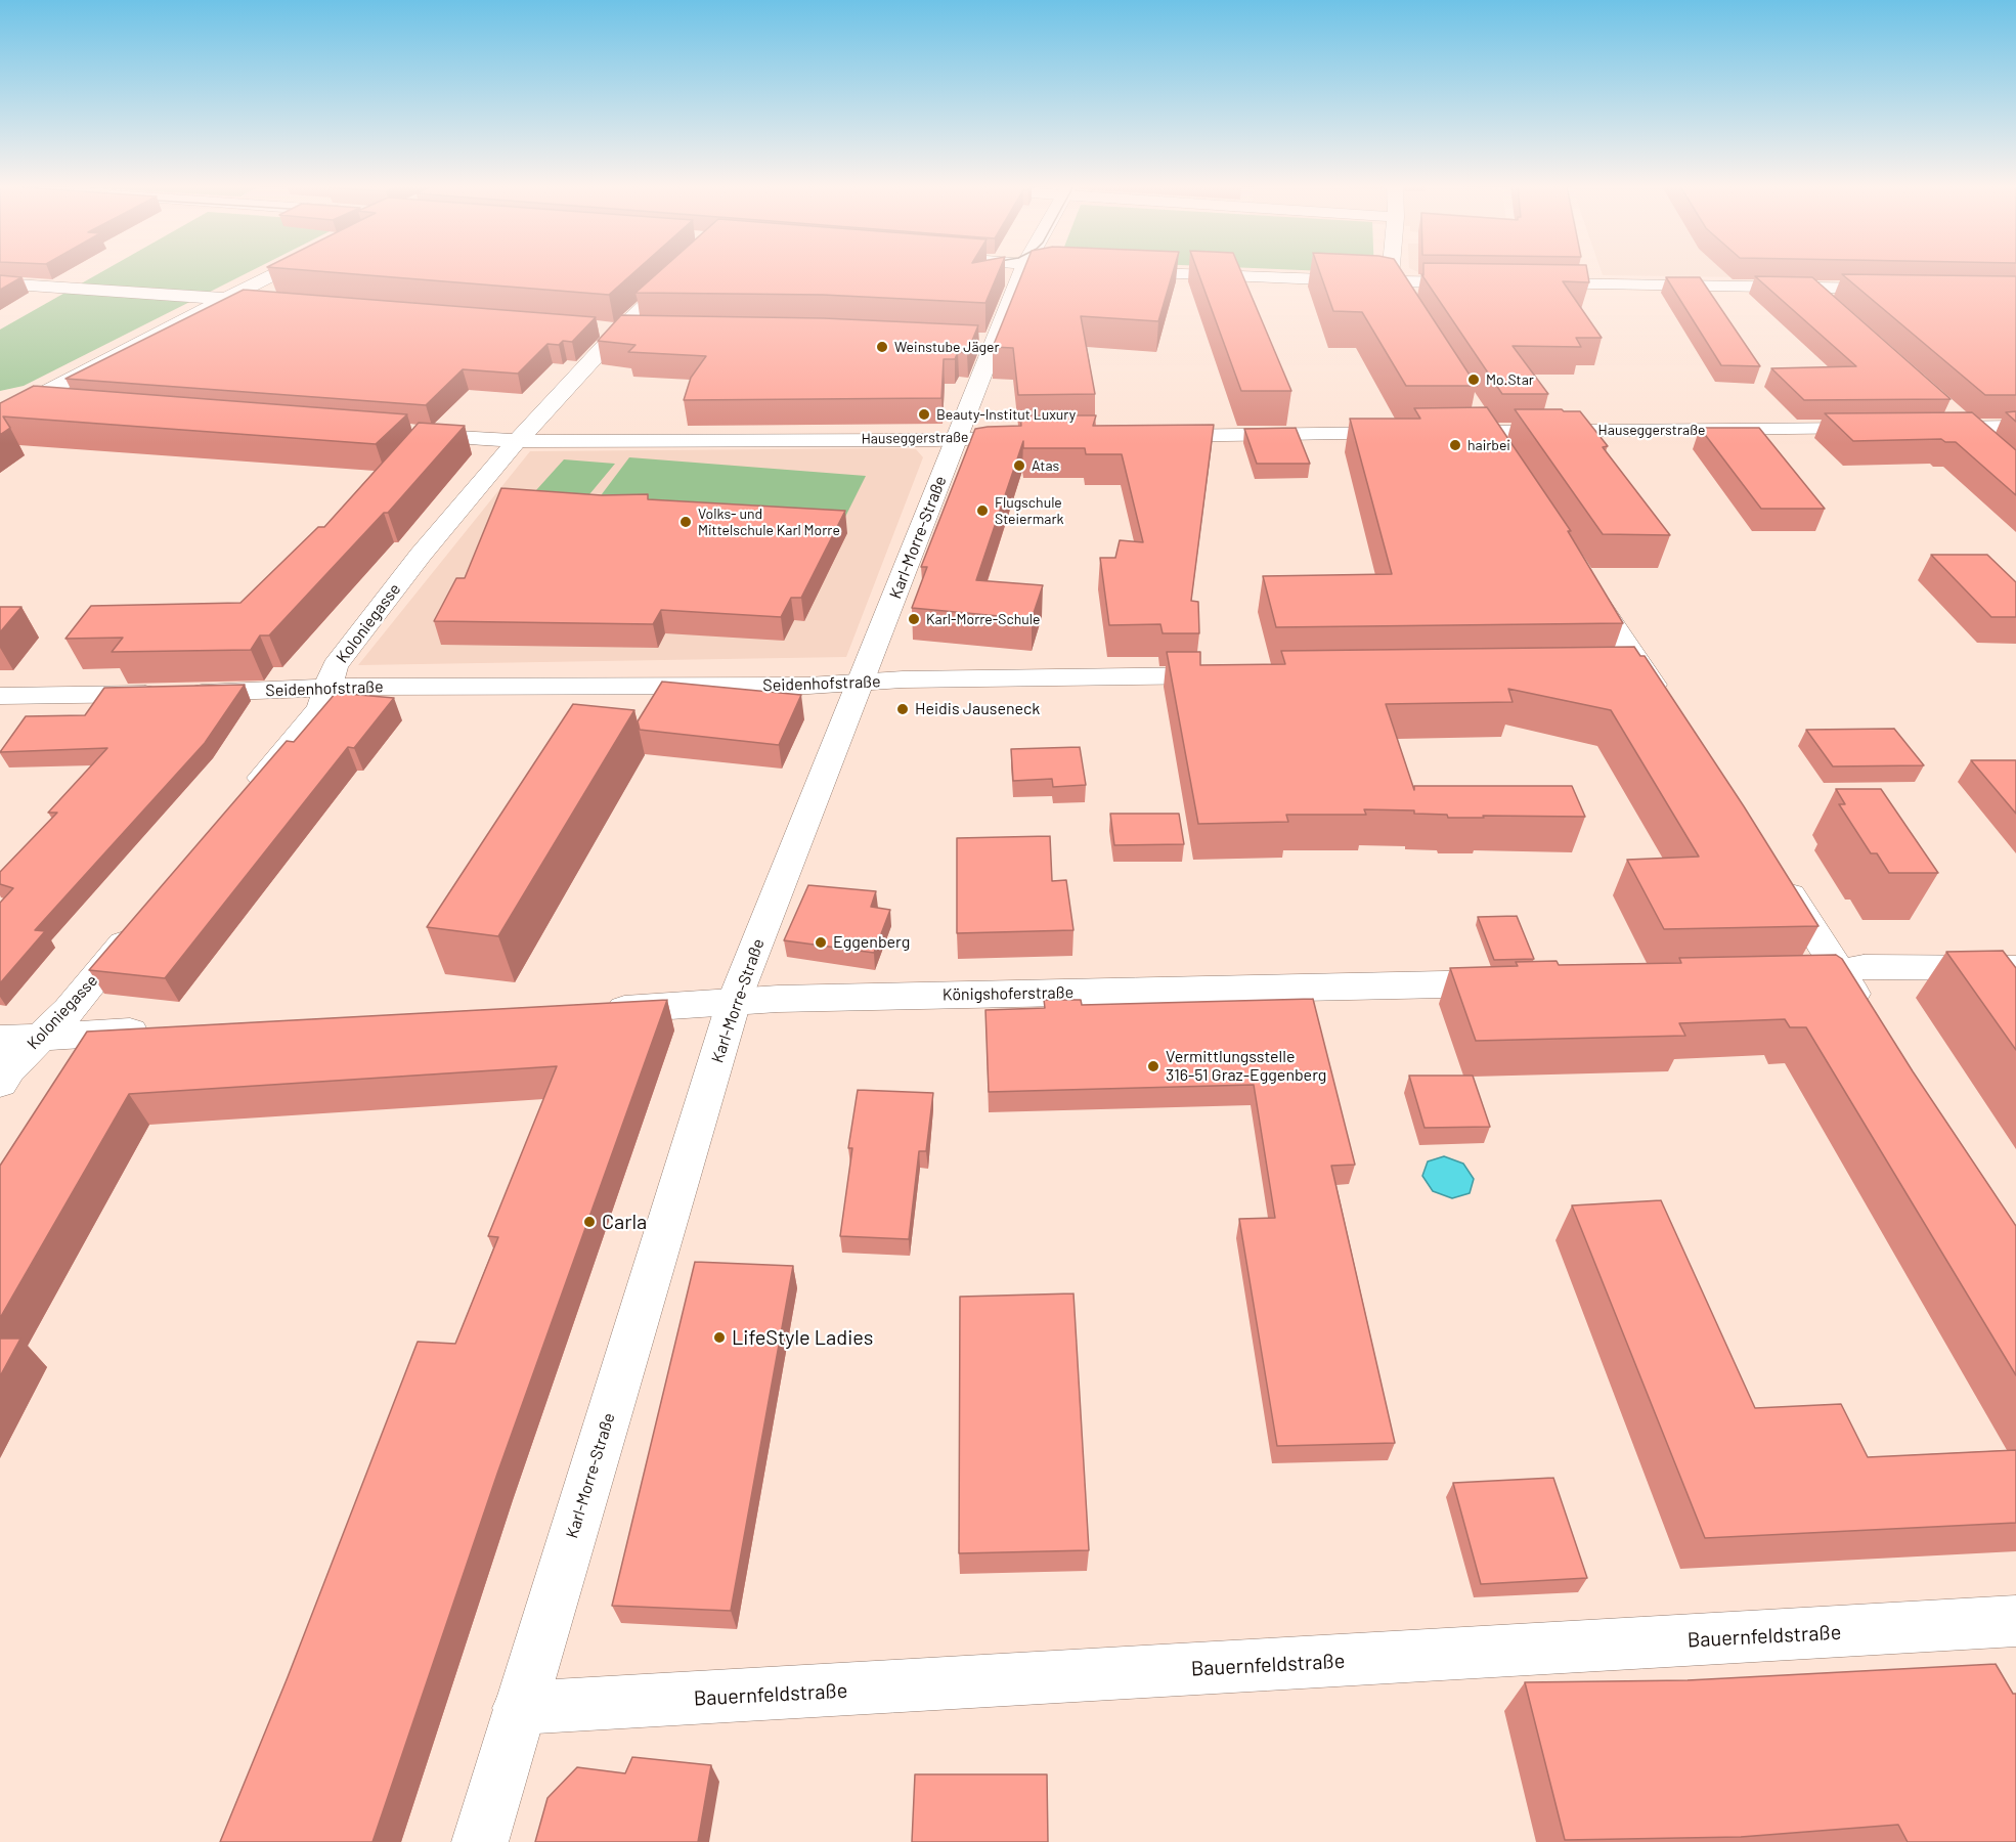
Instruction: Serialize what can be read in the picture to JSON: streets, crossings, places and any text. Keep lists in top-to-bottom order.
{
  "streets": {
    "street": [
      "Hauseggerstraße",
      "Karl-Morre-Straße",
      "Koloniegasse",
      "Seidenhofstraße",
      "Königshoferstraße",
      "Bauernfeldstraße"
    ]
  },
  "crossings": [
    ["Hauseggerstraße", "Karl-Morre-Straße"],
    ["Hauseggerstraße", "Koloniegasse"],
    ["Karl-Morre-Straße", "Seidenhofstraße"],
    ["Karl-Morre-Straße", "Königshoferstraße"],
    ["Karl-Morre-Straße", "Bauernfeldstraße"],
    ["Koloniegasse", "Seidenhofstraße"]
  ],
  "places": [
    "Weinstube Jäger",
    "Mo.Star",
    "Beauty-Institut Luxury",
    "hairbei",
    "Atas",
    "Flugschule Steiermark",
    "Volks- und Mittelschule Karl Morre",
    "Karl-Morre-Schule",
    "Heidis Jauseneck",
    "Eggenberg",
    "Vermittlungsstelle 316-51 Graz-Eggenberg",
    "Carla",
    "LifeStyle Ladies"
  ]
}
